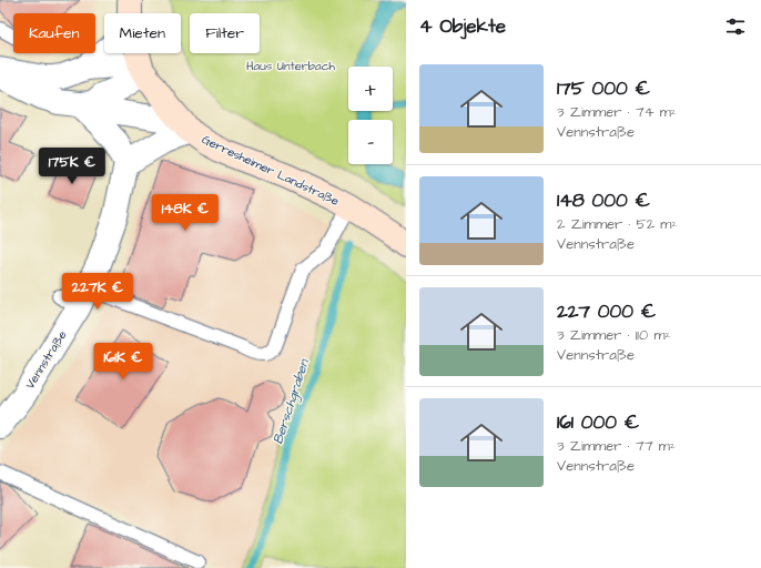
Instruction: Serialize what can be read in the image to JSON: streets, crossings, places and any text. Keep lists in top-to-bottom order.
{
  "streets": {
    "main road": ["Gerresheimer Landstraße"],
    "street": ["Vennstraße"]
  },
  "water": ["Berschgraben"],
  "parks": ["Haus Unterbach"],
  "page": {
    "heading": "4 Objekte",
    "chip": ["Kaufen", "Mieten", "Filter"],
    "list": [
      {
        "name": "175 000 €",
        "note": "3 Zimmer · 74 m² · Vennstraße"
      },
      {
        "name": "148 000 €",
        "note": "2 Zimmer · 52 m² · Vennstraße"
      },
      {
        "name": "227 000 €",
        "note": "3 Zimmer · 110 m² · Vennstraße"
      },
      {
        "name": "161 000 €",
        "note": "3 Zimmer · 77 m² · Vennstraße"
      }
    ],
    "map_buttons": ["+", "−"],
    "price": [
      "175K €",
      "148K €",
      "227K €",
      "161K €"
    ]
  }
}
